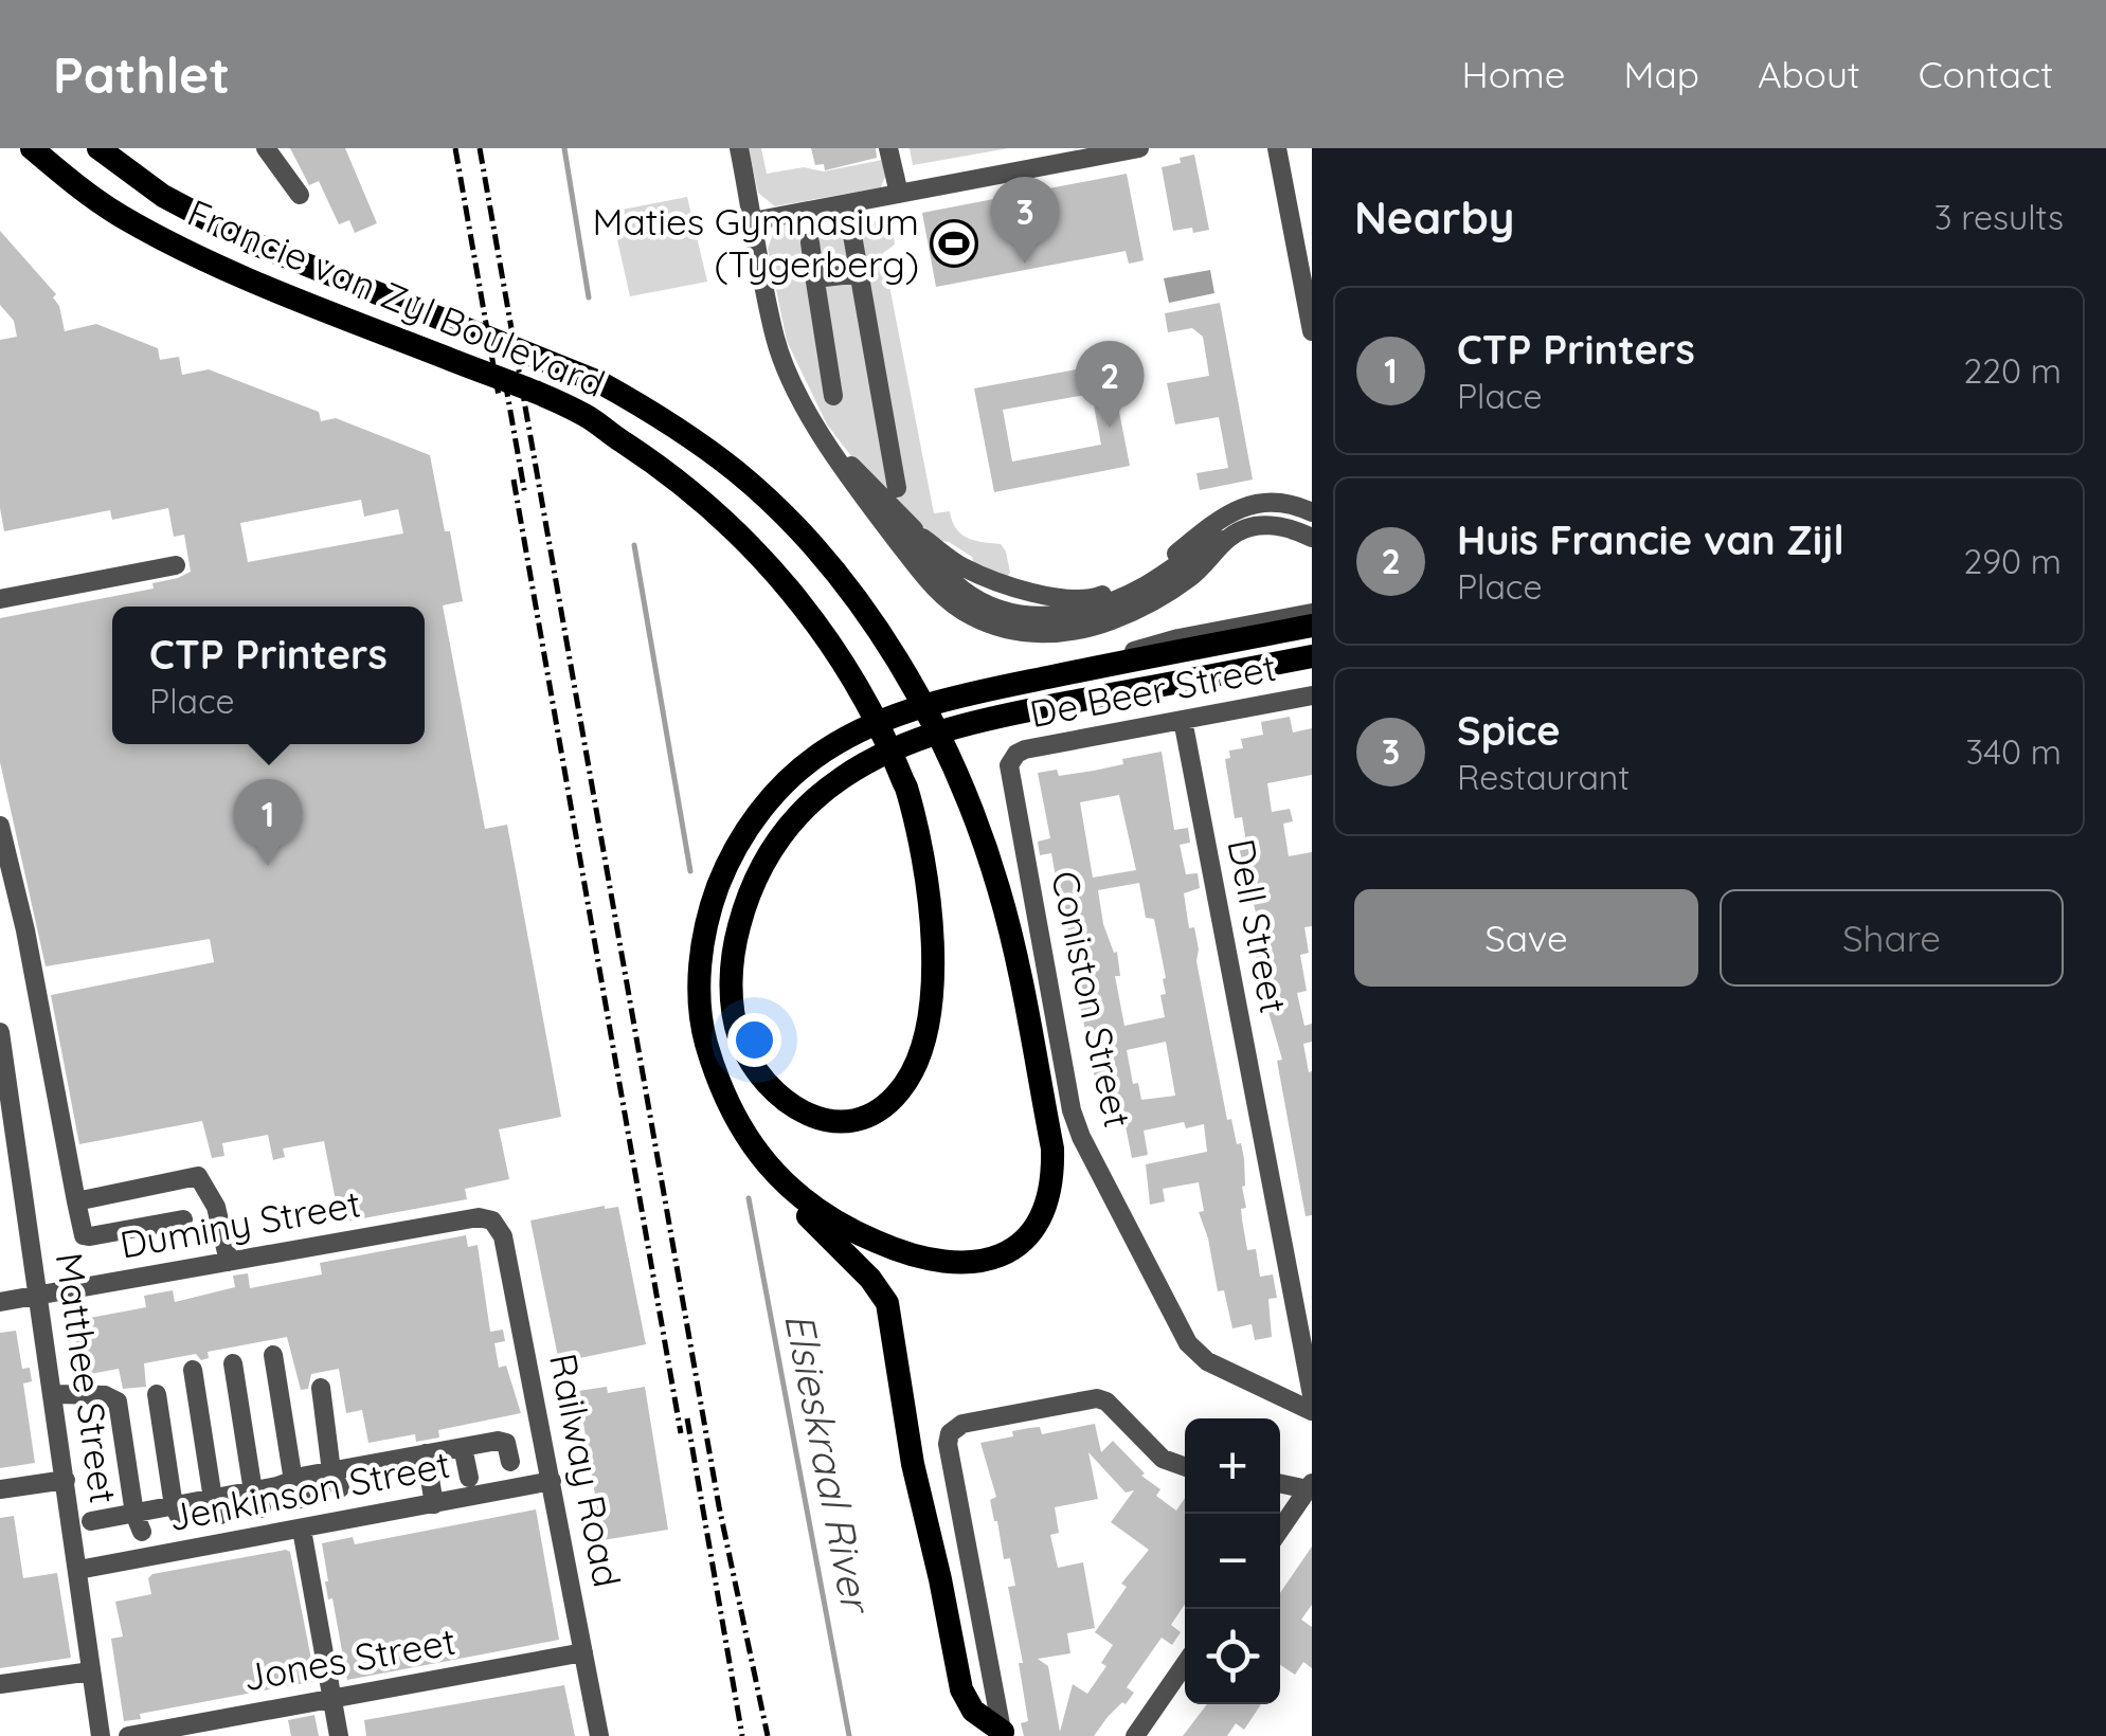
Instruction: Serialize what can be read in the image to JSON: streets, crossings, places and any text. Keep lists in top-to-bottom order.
{
  "streets": {
    "main road": ["Francie van Zyl Boulevard"],
    "street": [
      "De Beer Street",
      "Dell Street",
      "Coniston Street",
      "Duminy Street",
      "Matthee Street",
      "Railway Road",
      "Jenkinson Street",
      "Jones Street"
    ]
  },
  "crossings": [
    ["De Beer Street", "Dell Street"],
    ["De Beer Street", "Coniston Street"],
    ["Duminy Street", "Matthee Street"],
    ["Duminy Street", "Railway Road"],
    ["Matthee Street", "Jenkinson Street"],
    ["Railway Road", "Jenkinson Street"],
    ["Railway Road", "Jones Street"]
  ],
  "water": ["Elsieskraal River"],
  "places": {
    "sports": ["Maties Gymnasium (Tygerberg)"]
  },
  "page": {
    "header": "Pathlet",
    "nav": [
      "Home",
      "Map",
      "About",
      "Contact"
    ],
    "heading": ["Nearby", "3 results"],
    "pins": ["3", "2", "1"],
    "list": [
      {
        "mark": "1",
        "name": "CTP Printers",
        "note": "Place",
        "value": "220 m"
      },
      {
        "mark": "2",
        "name": "Huis Francie van Zijl",
        "note": "Place",
        "value": "290 m"
      },
      {
        "mark": "3",
        "name": "Spice",
        "note": "Restaurant",
        "value": "340 m"
      }
    ],
    "popup": ["CTP Printers", "Place"],
    "buttons": ["Save", "Share"],
    "map_buttons": ["+", "−"]
  }
}
